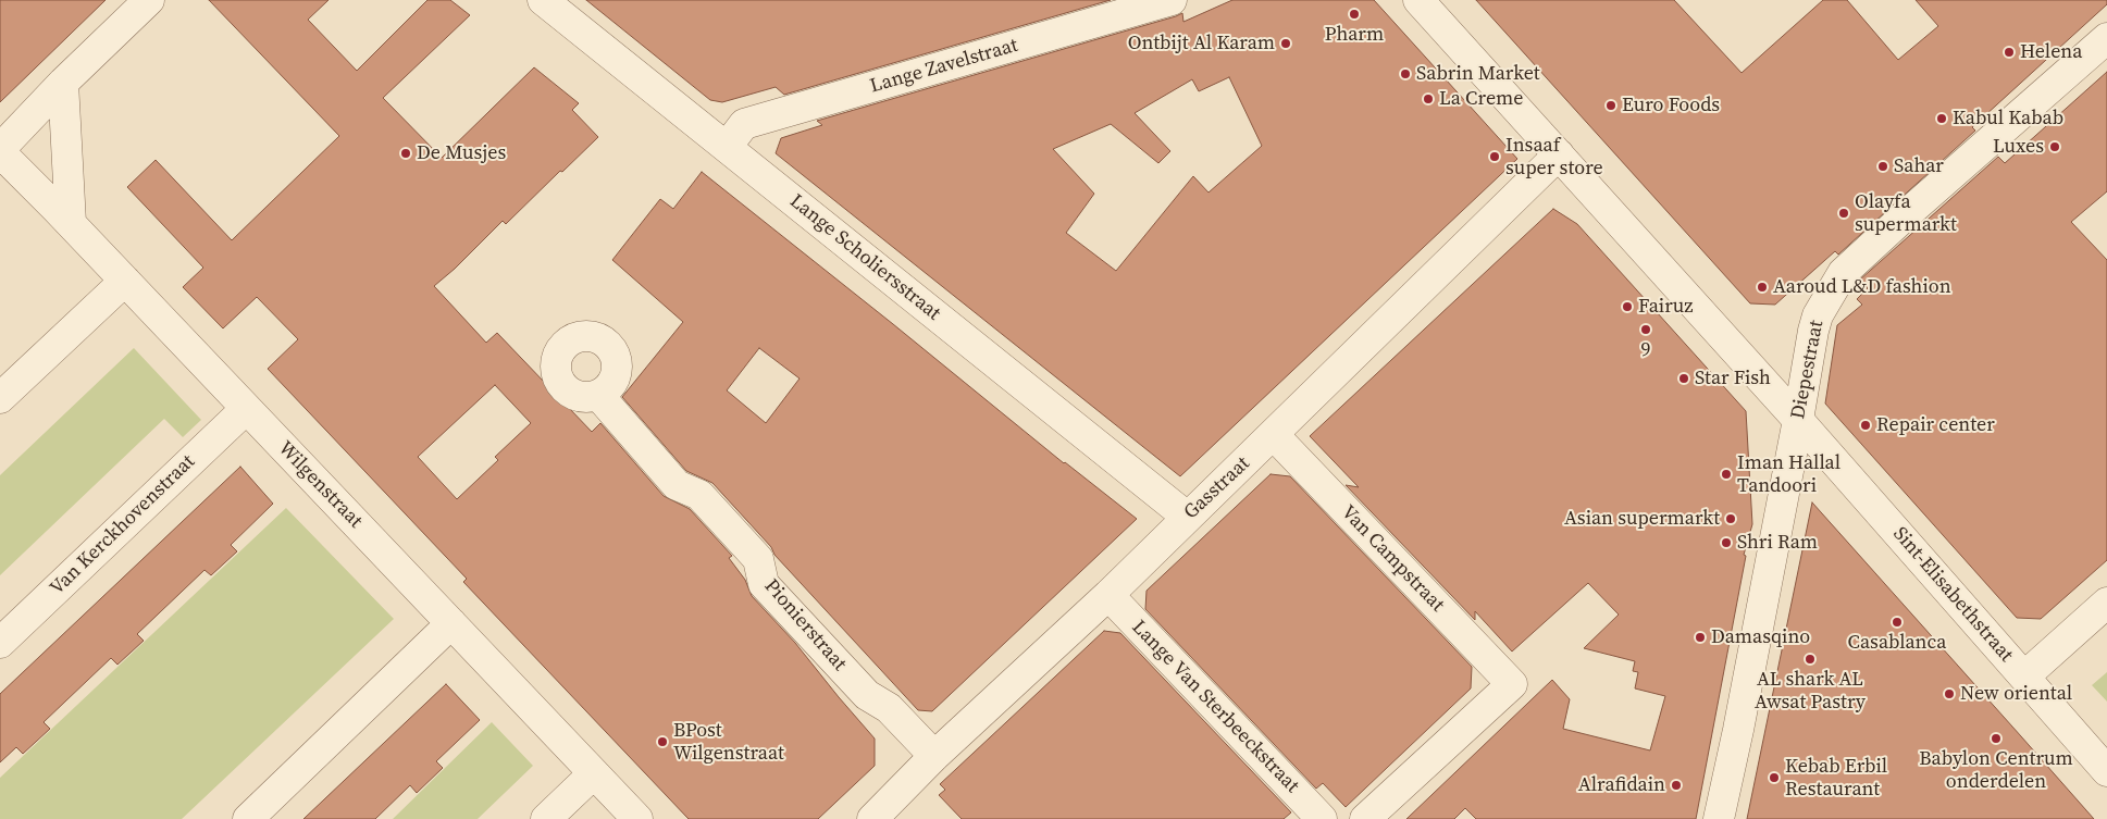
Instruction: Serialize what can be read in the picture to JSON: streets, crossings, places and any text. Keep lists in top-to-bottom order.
{
  "streets": {
    "street": [
      "Lange Zavelstraat",
      "Lange Scholiersstraat",
      "Diepestraat",
      "Wilgenstraat",
      "Gasstraat",
      "Van Kerckhovenstraat",
      "Van Campstraat",
      "Sint-Elisabethstraat",
      "Pionierstraat",
      "Lange Van Sterbeeckstraat"
    ]
  },
  "crossings": [
    ["Lange Zavelstraat", "Lange Scholiersstraat"],
    ["Lange Scholiersstraat", "Gasstraat"],
    ["Diepestraat", "Sint-Elisabethstraat"],
    ["Wilgenstraat", "Van Kerckhovenstraat"],
    ["Gasstraat", "Van Campstraat"],
    ["Gasstraat", "Sint-Elisabethstraat"],
    ["Gasstraat", "Pionierstraat"],
    ["Gasstraat", "Lange Van Sterbeeckstraat"]
  ],
  "places": [
    "Pharm",
    "Ontbijt Al Karam",
    "Helena",
    "Sabrin Market",
    "La Creme",
    "Euro Foods",
    "Kabul Kabab",
    "Luxes",
    "De Musjes",
    "Insaaf super store",
    "Sahar",
    "Olayfa supermarkt",
    "Aaroud L&D fashion",
    "Fairuz",
    "9",
    "Star Fish",
    "Repair center",
    "Iman Hallal Tandoori",
    "Asian supermarkt",
    "Shri Ram",
    "Casablanca",
    "Damasqino",
    "AL shark AL Awsat Pastry",
    "New oriental",
    "Babylon Centrum onderdelen",
    "BPost Wilgenstraat",
    "Kebab Erbil Restaurant",
    "Alrafidain"
  ]
}
